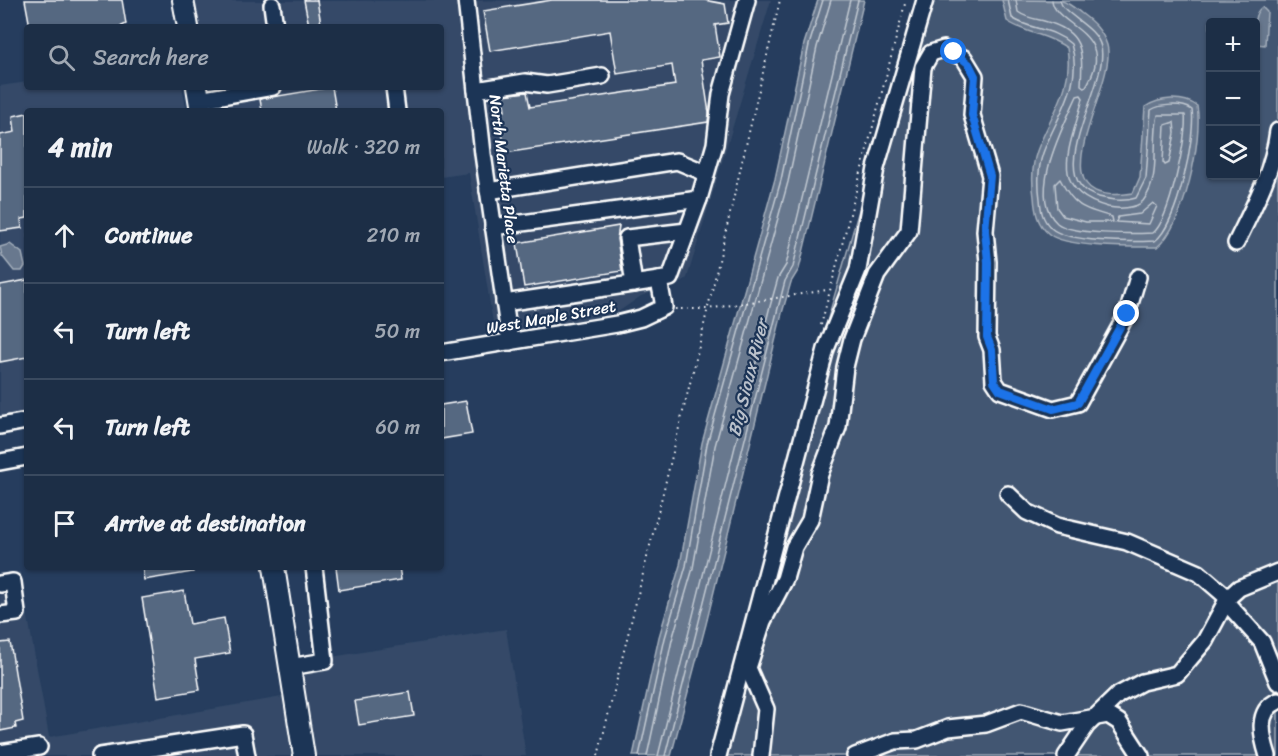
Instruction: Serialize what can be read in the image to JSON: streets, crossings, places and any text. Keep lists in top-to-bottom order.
{
  "streets": {
    "street": ["North Marietta Place", "West Maple Street"]
  },
  "crossings": [
    ["North Marietta Place", "West Maple Street"]
  ],
  "water": ["Big Sioux River"],
  "page": {
    "map_buttons": ["+", "−"],
    "search": "Search here",
    "heading": ["4 min", "Walk · 320 m"],
    "list": [
      ["Continue", "210 m"],
      ["Turn left", "50 m"],
      ["Turn left", "60 m"],
      "Arrive at destination"
    ]
  }
}
